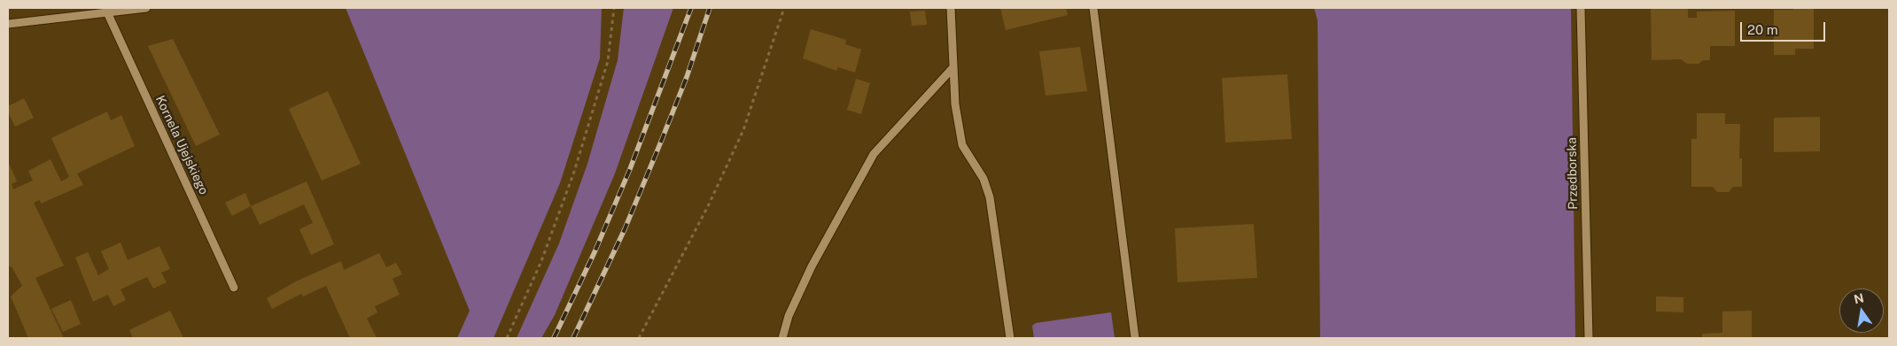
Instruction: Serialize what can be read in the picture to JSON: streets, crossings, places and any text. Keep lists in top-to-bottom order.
{
  "streets": {
    "street": ["Kornela Ujejskiego", "Przedborska"]
  },
  "scale_bar": "20 m",
  "north": "top"
}
